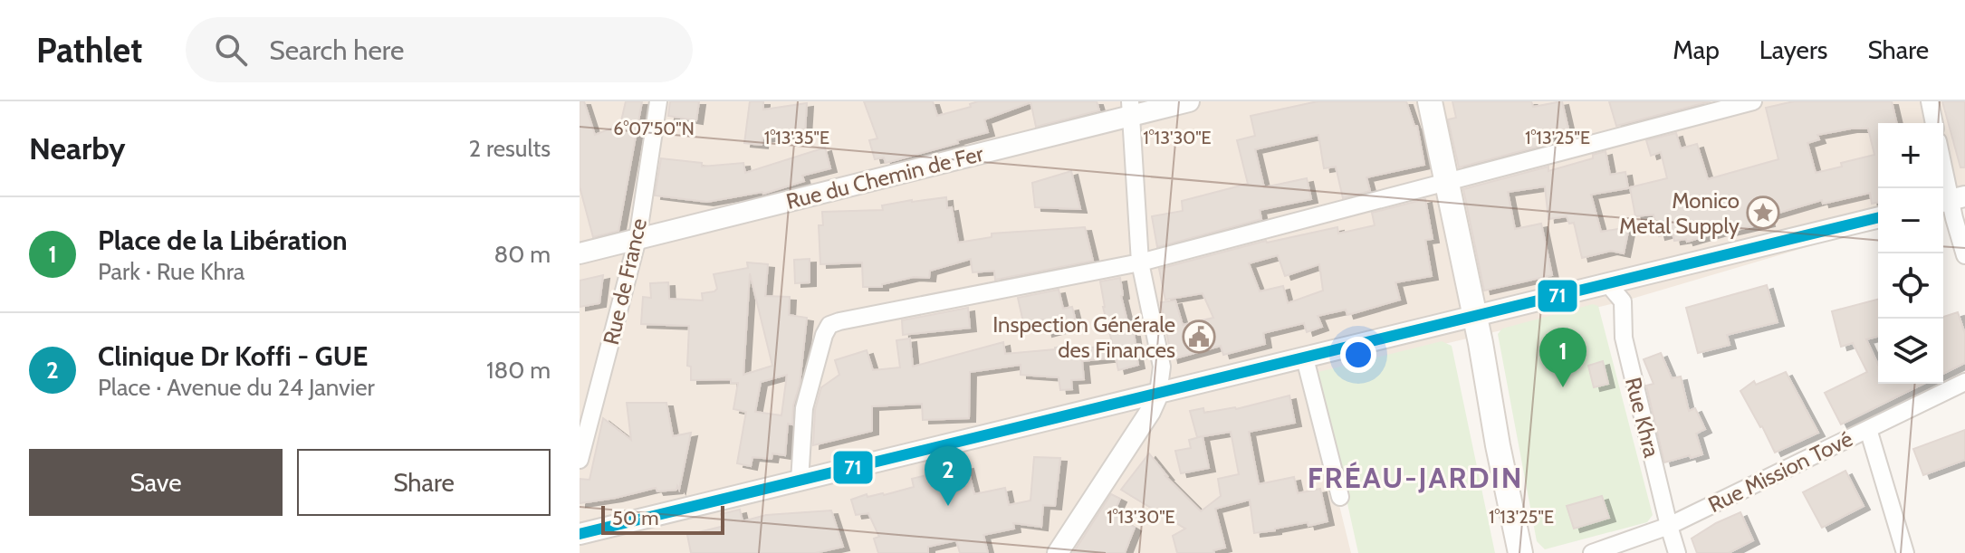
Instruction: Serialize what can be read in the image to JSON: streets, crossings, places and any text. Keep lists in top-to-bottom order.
{
  "streets": {
    "street": [
      "Rue du Chemin de Fer",
      "Rue de France",
      "Rue Khra",
      "Rue Mission Tové"
    ]
  },
  "crossings": [
    ["Rue du Chemin de Fer", "Rue de France"],
    ["Rue Khra", "Rue Mission Tové"]
  ],
  "districts": ["FRÉAU-JARDIN"],
  "places": {
    "place": ["Monico Metal Supply"],
    "public building": ["Inspection Générale des Finances"]
  },
  "lines": ["transit line 71"],
  "scale_bar": "50 m",
  "page": {
    "header": "Pathlet",
    "search": "Search here",
    "nav": ["Map", "Layers", "Share"],
    "heading": ["Nearby", "2 results"],
    "map_buttons": ["+", "−"],
    "list": [
      {
        "mark": "1",
        "name": "Place de la Libération",
        "note": "Park · Rue Khra",
        "value": "80 m"
      },
      {
        "mark": "2",
        "name": "Clinique Dr Koffi - GUE",
        "note": "Place · Avenue du 24 Janvier",
        "value": "180 m"
      }
    ],
    "pins": ["1", "2"],
    "buttons": ["Save", "Share"],
    "scale": "50 m"
  },
  "coordinates": [
    "6°07'50\"N",
    "1°13'35\"E",
    "1°13'30\"E",
    "1°13'25\"E"
  ]
}
